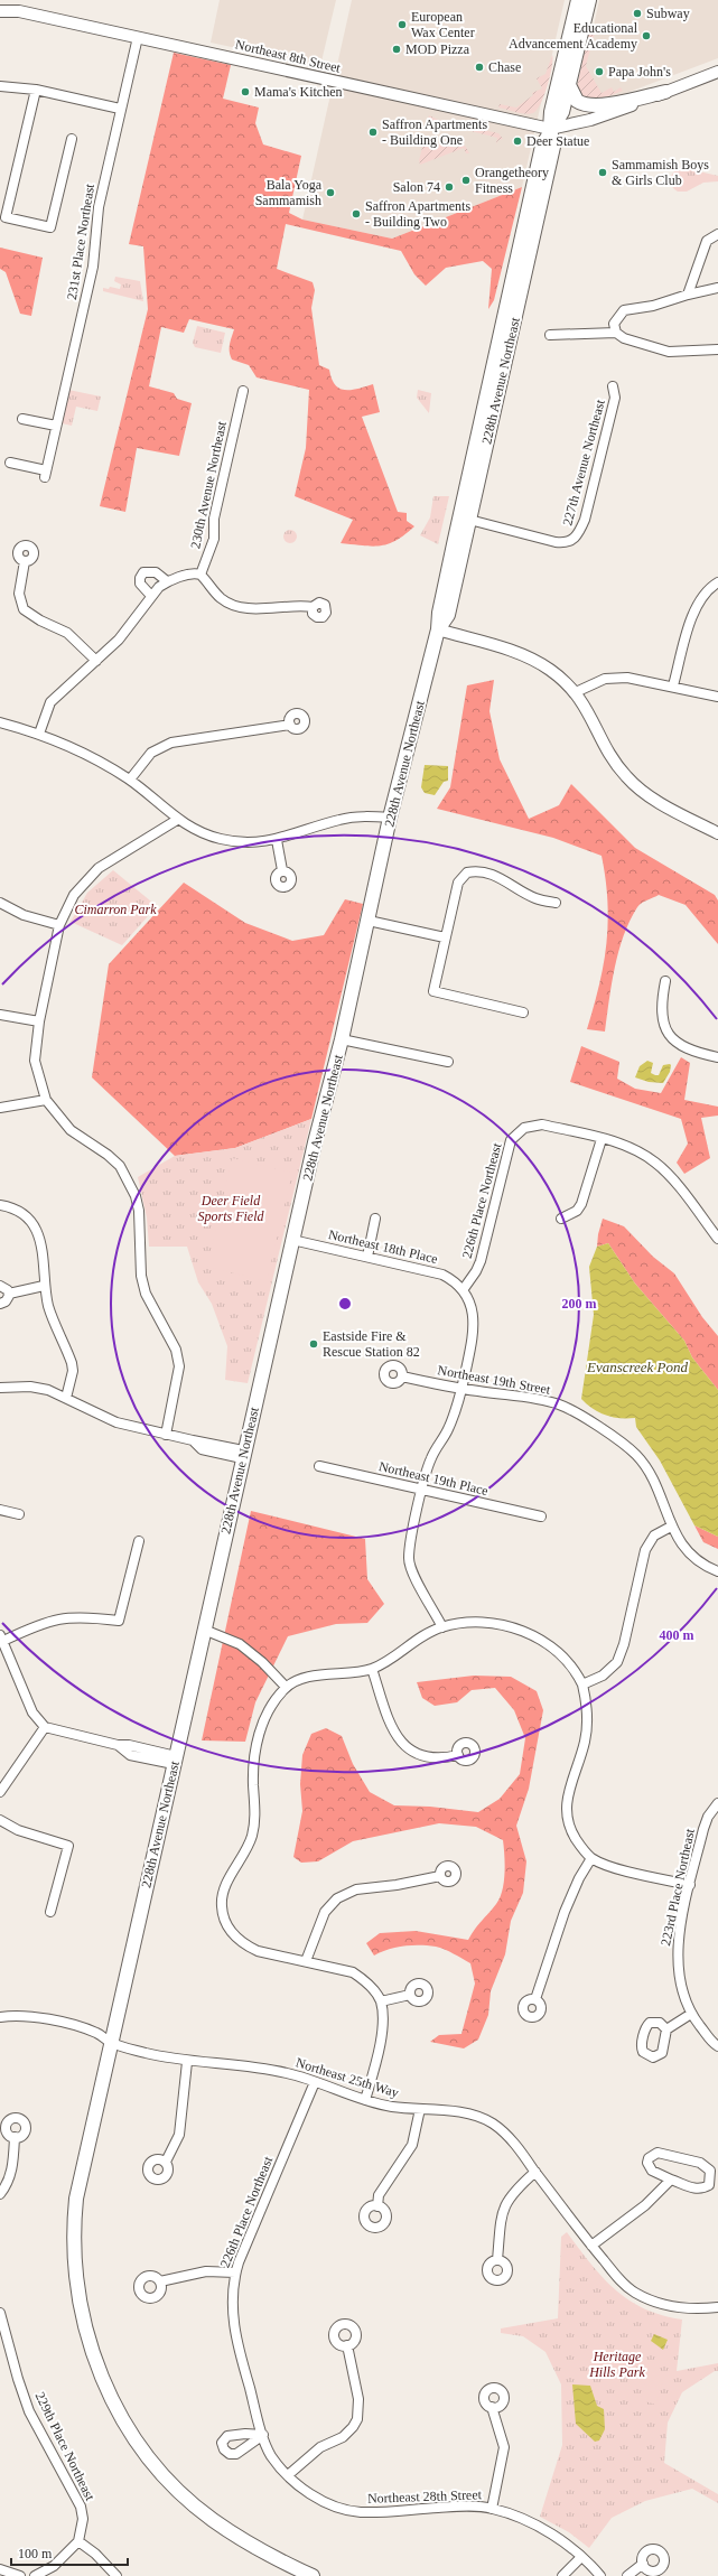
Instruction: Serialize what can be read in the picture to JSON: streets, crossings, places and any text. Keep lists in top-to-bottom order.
{
  "streets": {
    "main road": ["228th Avenue Northeast"],
    "street": [
      "Northeast 8th Street",
      "231st Place Northeast",
      "227th Avenue Northeast",
      "230th Avenue Northeast",
      "226th Place Northeast",
      "Northeast 18th Place",
      "Northeast 19th Street",
      "Northeast 19th Place",
      "223rd Place Northeast",
      "Northeast 25th Way",
      "229th Place Northeast",
      "Northeast 28th Street"
    ]
  },
  "crossings": [
    ["Northeast 8th Street", "231st Place Northeast"],
    ["Northeast 8th Street", "228th Avenue Northeast"],
    ["228th Avenue Northeast", "227th Avenue Northeast"],
    ["228th Avenue Northeast", "Northeast 18th Place"],
    ["228th Avenue Northeast", "Northeast 25th Way"],
    ["226th Place Northeast", "Northeast 18th Place"],
    ["226th Place Northeast", "Northeast 25th Way"],
    ["226th Place Northeast", "Northeast 28th Street"]
  ],
  "water": ["Evanscreek Pond"],
  "parks": ["Cimarron Park", "Deer Field Sports Field", "Heritage Hills Park"],
  "places": [
    "Subway",
    "European Wax Center",
    "Educational Advancement Academy",
    "MOD Pizza",
    "Chase",
    "Papa John's",
    "Mama's Kitchen",
    "Saffron Apartments - Building One",
    "Deer Statue",
    "Sammamish Boys & Girls Club",
    "Orangetheory Fitness",
    "Salon 74",
    "Bala Yoga Sammamish",
    "Saffron Apartments - Building Two",
    "Eastside Fire & Rescue Station 82"
  ],
  "scale_bar": "100 m",
  "rings": ["200 m", "400 m"]
}
